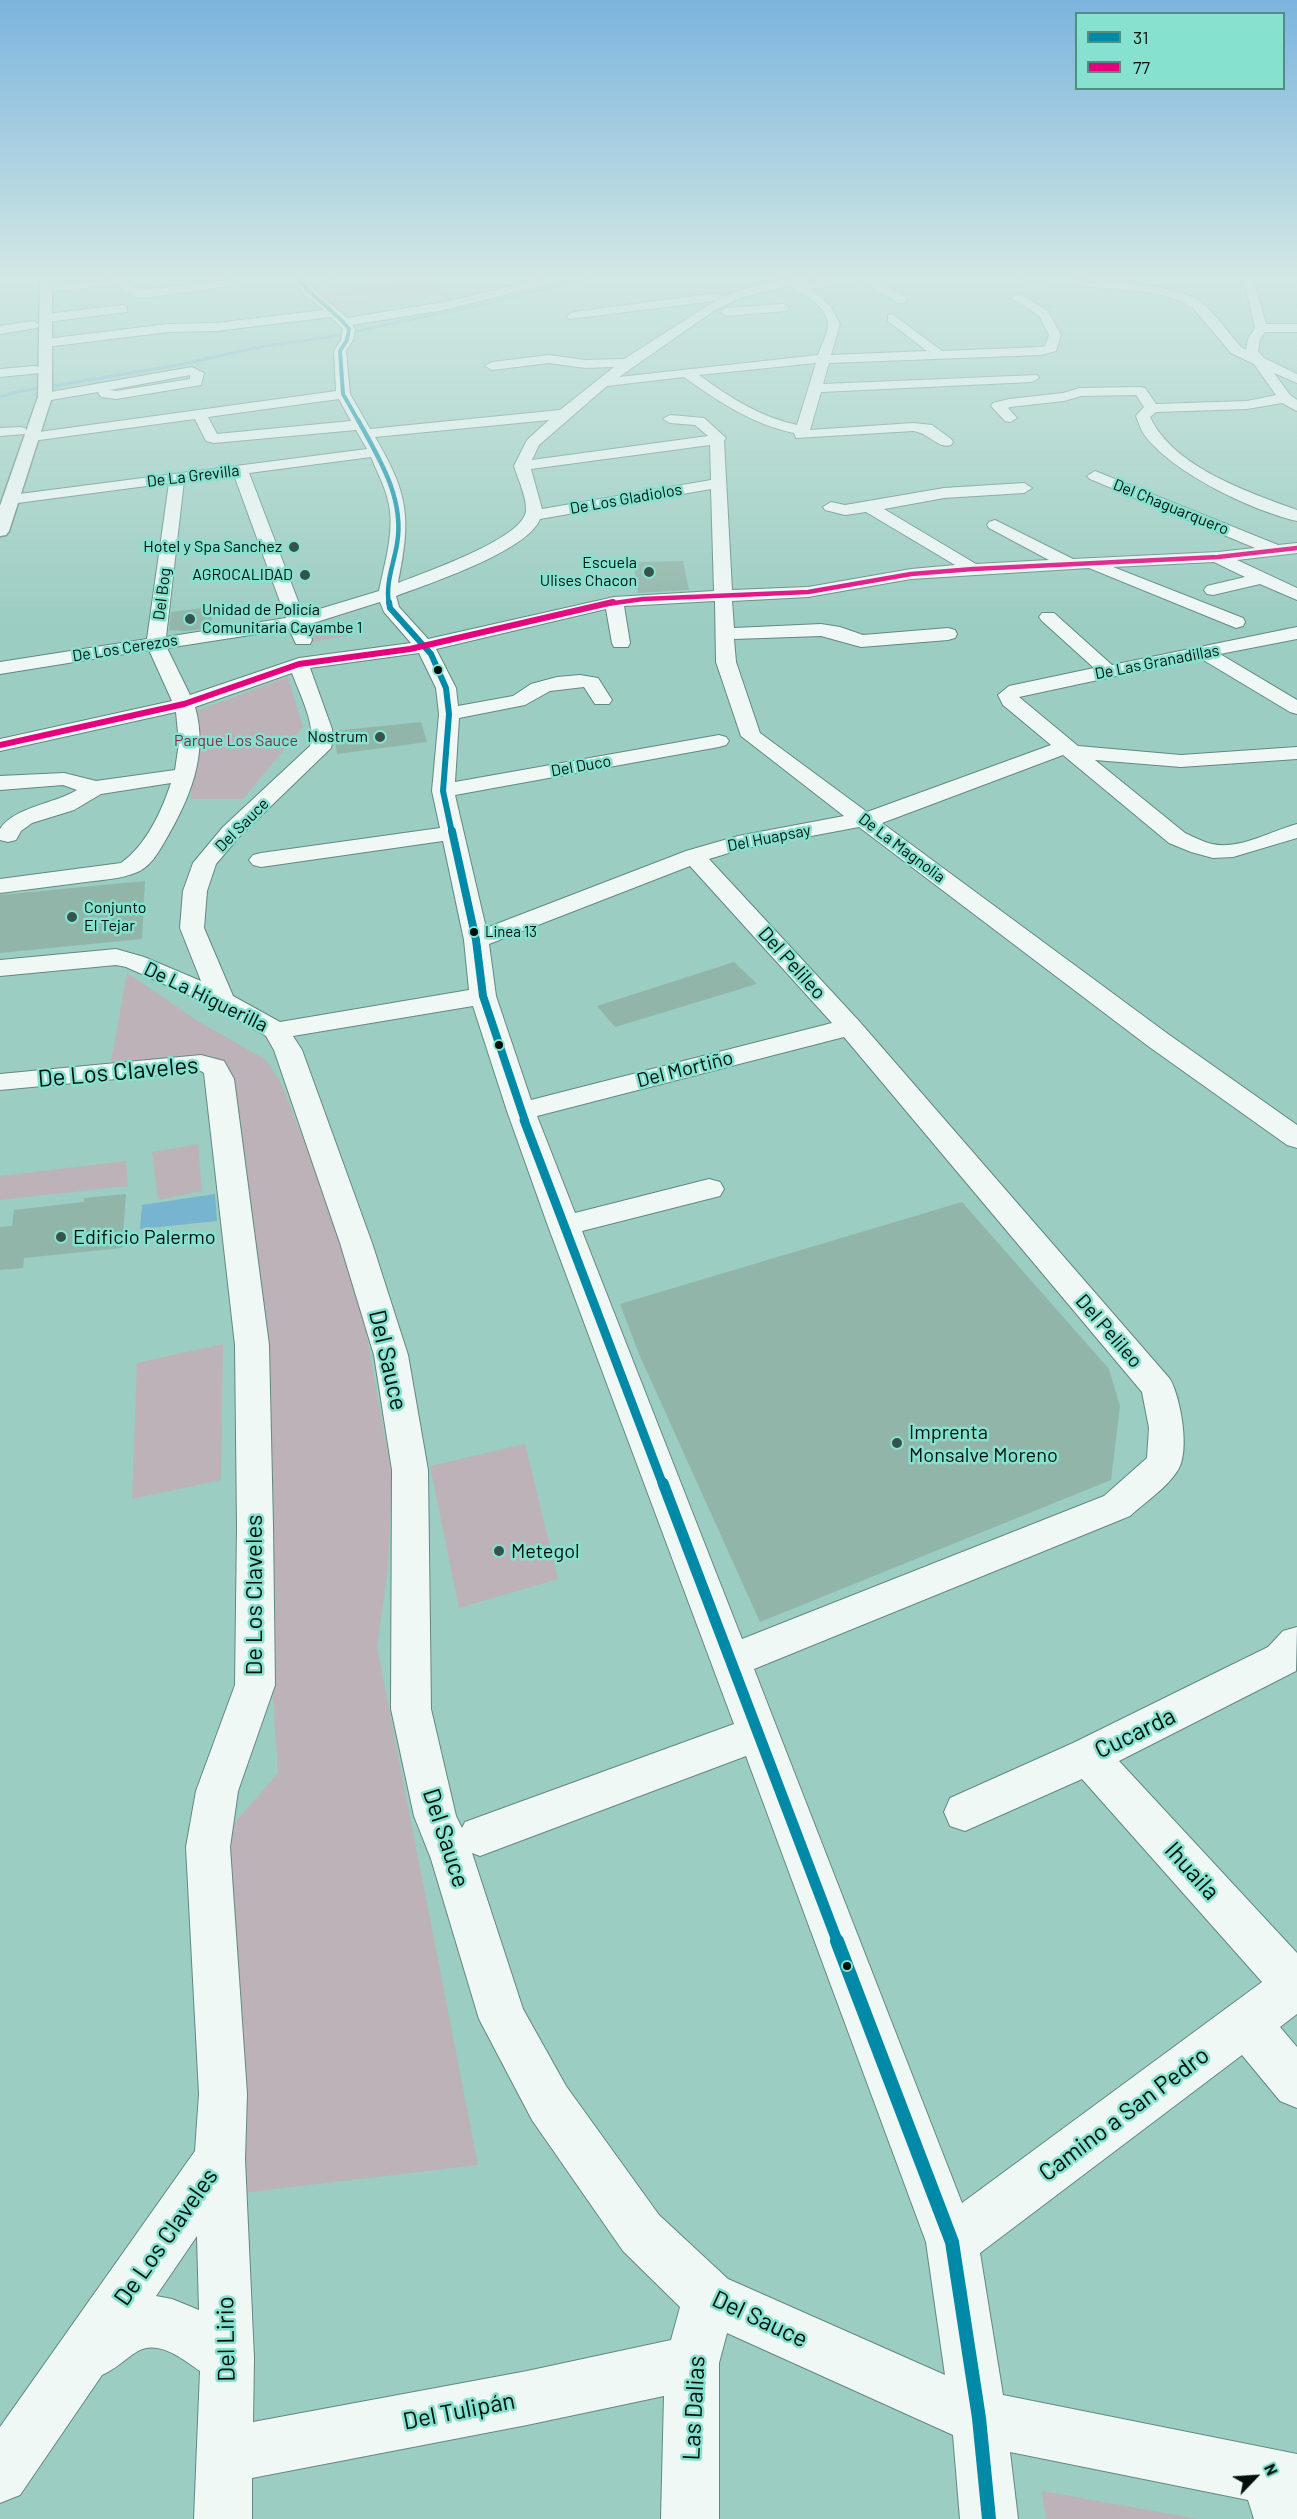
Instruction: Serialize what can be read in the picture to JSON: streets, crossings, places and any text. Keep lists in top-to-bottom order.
{
  "streets": {
    "street": [
      "De La Grevilla",
      "De Los Gladiolos",
      "Del Chaguarquero",
      "Del Bog",
      "De Los Cerezos",
      "De Las Granadillas",
      "Del Duco",
      "Del Sauce",
      "Del Huapsay",
      "De La Magnolia",
      "Del Pelileo",
      "De La Higuerilla",
      "Del Mortiño",
      "De Los Claveles",
      "Cucarda",
      "Ihuaila",
      "Camino a San Pedro",
      "Del Lirio",
      "Las Dalias",
      "Del Tulipán"
    ]
  },
  "crossings": [
    ["De La Grevilla", "Del Bog"],
    ["De La Grevilla", "Del Sauce"],
    ["De Los Gladiolos", "De Los Cerezos"],
    ["De Los Gladiolos", "De La Magnolia"],
    ["Del Bog", "De Los Cerezos"],
    ["De Los Cerezos", "Del Sauce"],
    ["De Las Granadillas", "Del Huapsay"],
    ["Del Sauce", "De La Higuerilla"],
    ["Del Sauce", "Las Dalias"],
    ["Del Huapsay", "De La Magnolia"],
    ["Del Huapsay", "Del Pelileo"],
    ["Del Pelileo", "Del Mortiño"],
    ["De Los Claveles", "Del Lirio"],
    ["Cucarda", "Ihuaila"],
    ["Ihuaila", "Camino a San Pedro"],
    ["Del Lirio", "Del Tulipán"],
    ["Las Dalias", "Del Tulipán"]
  ],
  "parks": ["Parque Los Sauce"],
  "places": [
    "Hotel y Spa Sanchez",
    "Escuela Ulises Chacon",
    "AGROCALIDAD",
    "Unidad de Policía Comunitaria Cayambe 1",
    "Nostrum",
    "Conjunto El Tejar",
    "Linea 13",
    "Edificio Palermo",
    "Imprenta Monsalve Moreno",
    "Metegol"
  ],
  "lines": ["transit line 31", "transit line 77"],
  "legend": ["31", "77"],
  "north": "top right"
}
